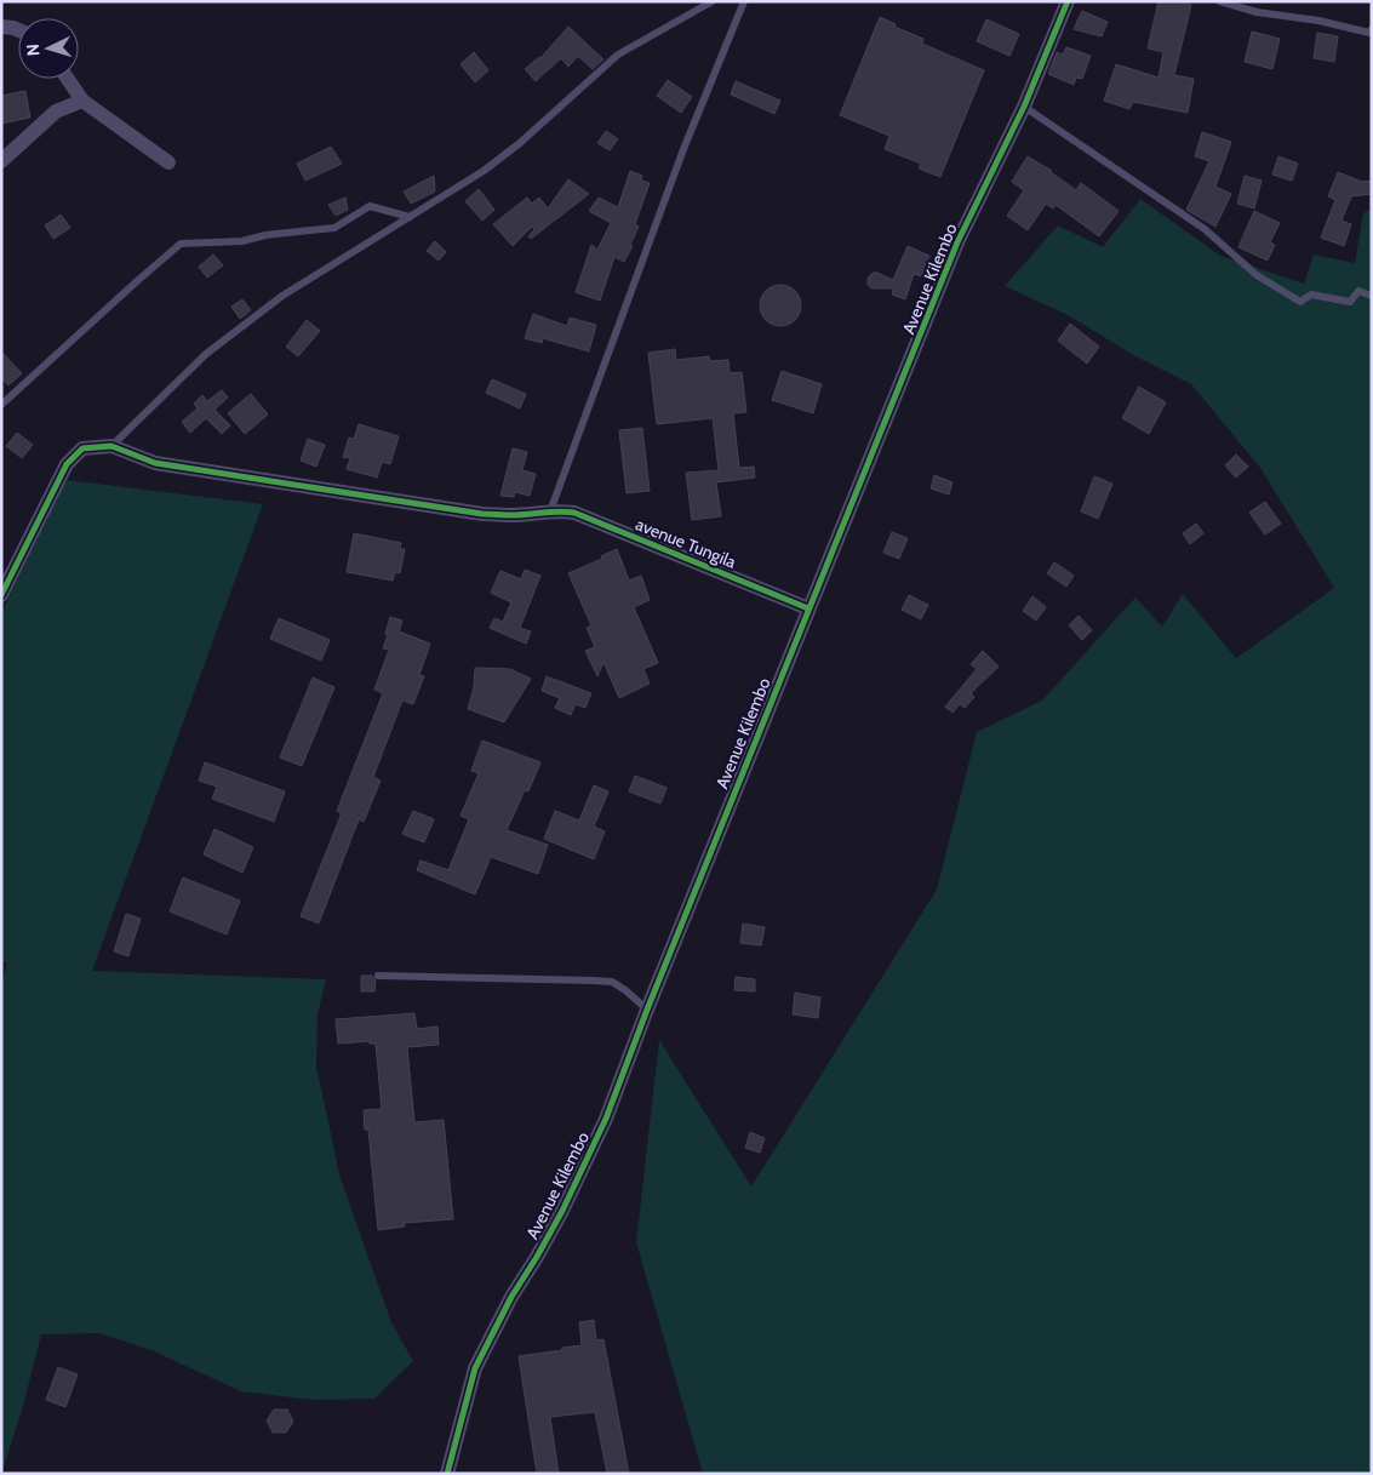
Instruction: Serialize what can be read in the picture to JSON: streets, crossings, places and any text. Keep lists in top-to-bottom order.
{
  "streets": {
    "street": ["Avenue Kilembo", "avenue Tungila"]
  },
  "crossings": [
    ["Avenue Kilembo", "avenue Tungila"]
  ],
  "north": "left"
}
